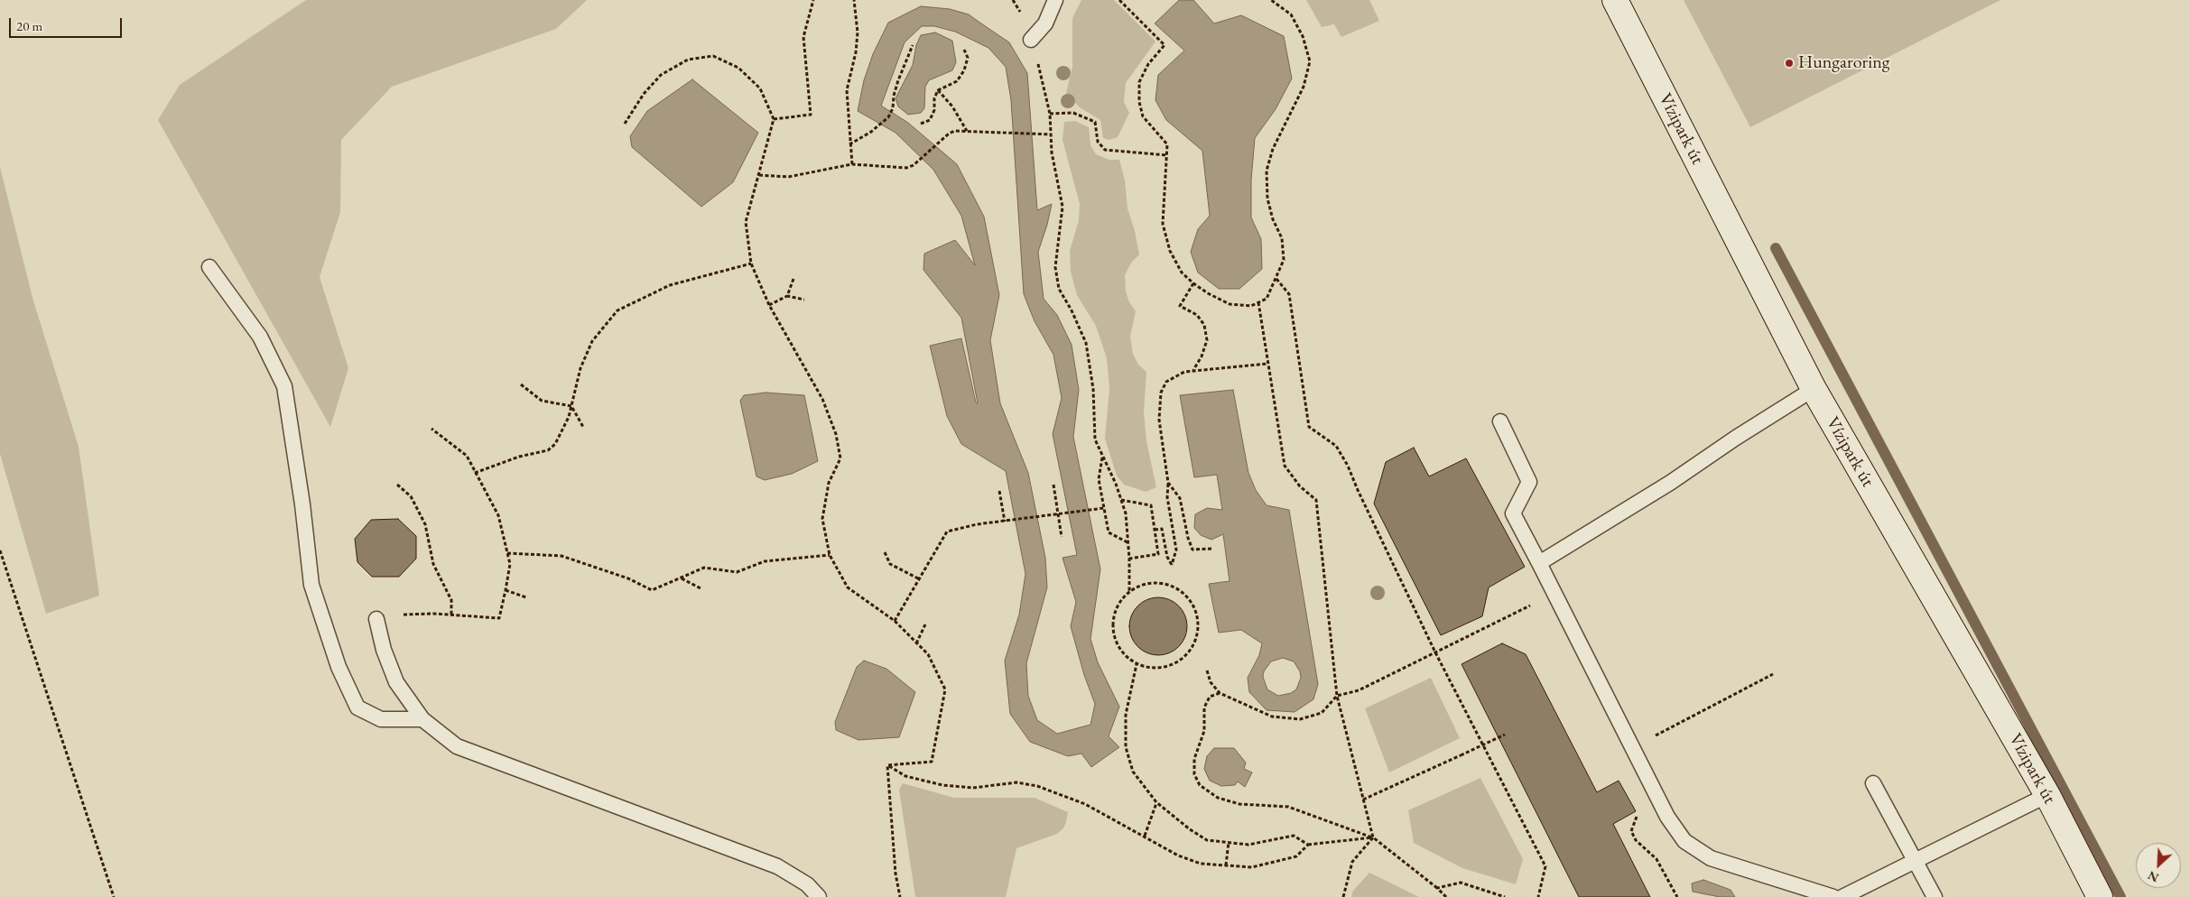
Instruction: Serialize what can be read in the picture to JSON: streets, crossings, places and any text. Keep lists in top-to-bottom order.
{
  "streets": {
    "street": ["Vízipark út"]
  },
  "places": ["Hungaroring"],
  "scale_bar": "20 m",
  "north": "bottom left"
}
